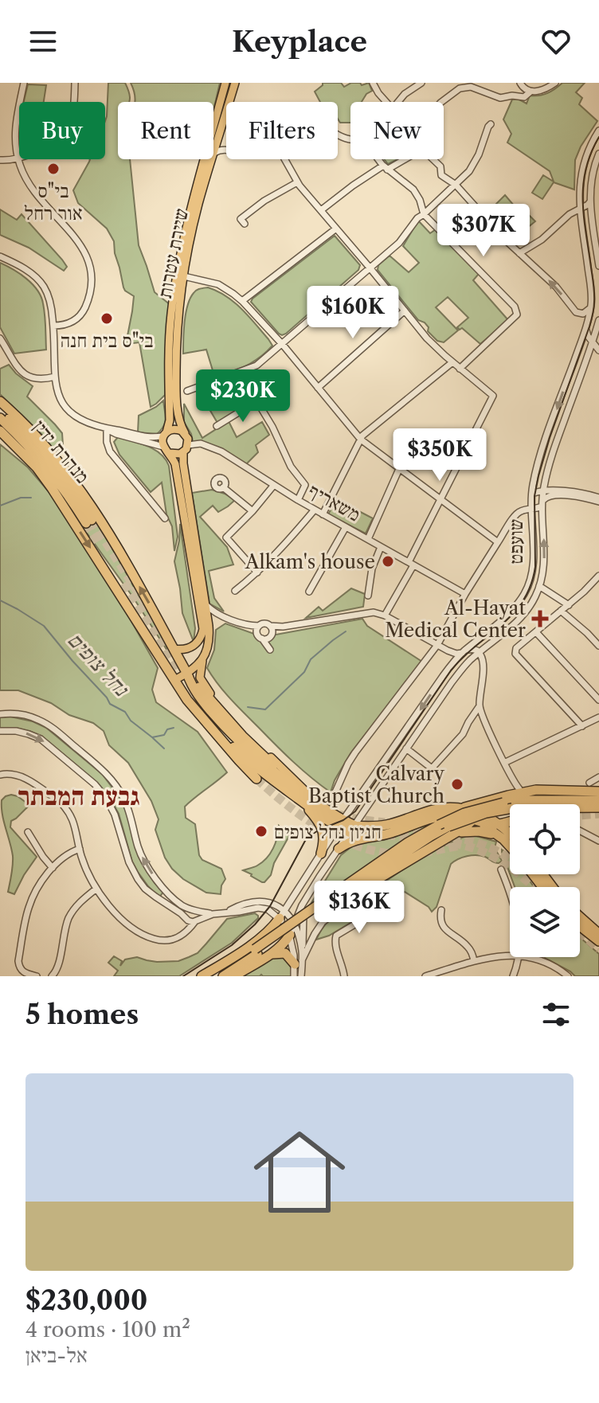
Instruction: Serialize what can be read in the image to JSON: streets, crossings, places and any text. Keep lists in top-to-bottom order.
{
  "streets": {
    "highway": ["מנהרת ידין"],
    "main road": ["שיירת עטרות"],
    "street": ["משאריף", "שועפט"]
  },
  "crossings": [
    ["שיירת עטרות", "משאריף"]
  ],
  "districts": ["גבעת המבתר"],
  "water": ["נחל צופים"],
  "places": {
    "other": [
      "בי\"ס אור רחל",
      "בי\"ס בית חנה",
      "Alkam's house",
      "Calvary Baptist Church",
      "חניון נחל צופים"
    ],
    "health": ["Al-Hayat Medical Center"]
  },
  "page": {
    "header": "Keyplace",
    "chip": [
      "Buy",
      "Rent",
      "Filters",
      "New"
    ],
    "price": [
      "$307K",
      "$160K",
      "$230K",
      "$350K",
      "$136K"
    ],
    "heading": "5 homes",
    "list": [
      {
        "name": "$230,000",
        "note": "4 rooms · 100 m² · אל-ביאן"
      }
    ]
  }
}
